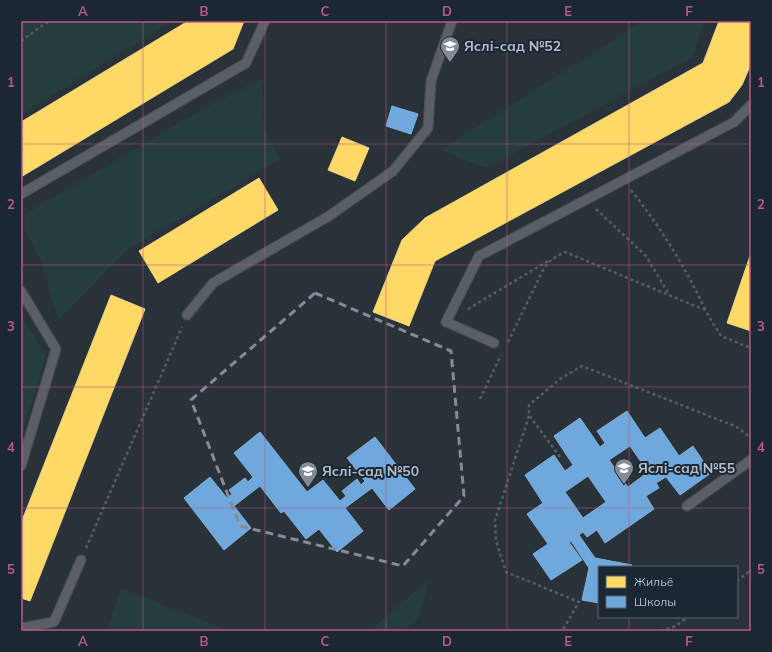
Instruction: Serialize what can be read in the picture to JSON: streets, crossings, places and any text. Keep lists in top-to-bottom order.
{
  "places": {
    "school or university": ["Яслі-сад №52", "Яслі-сад №55", "Яслі-сад №50"]
  },
  "legend": ["Жильё", "Школы"],
  "grid": {
    "columns": [
      "A",
      "B",
      "C",
      "D",
      "E",
      "F"
    ],
    "rows": [
      "1",
      "2",
      "3",
      "4",
      "5"
    ]
  }
}
